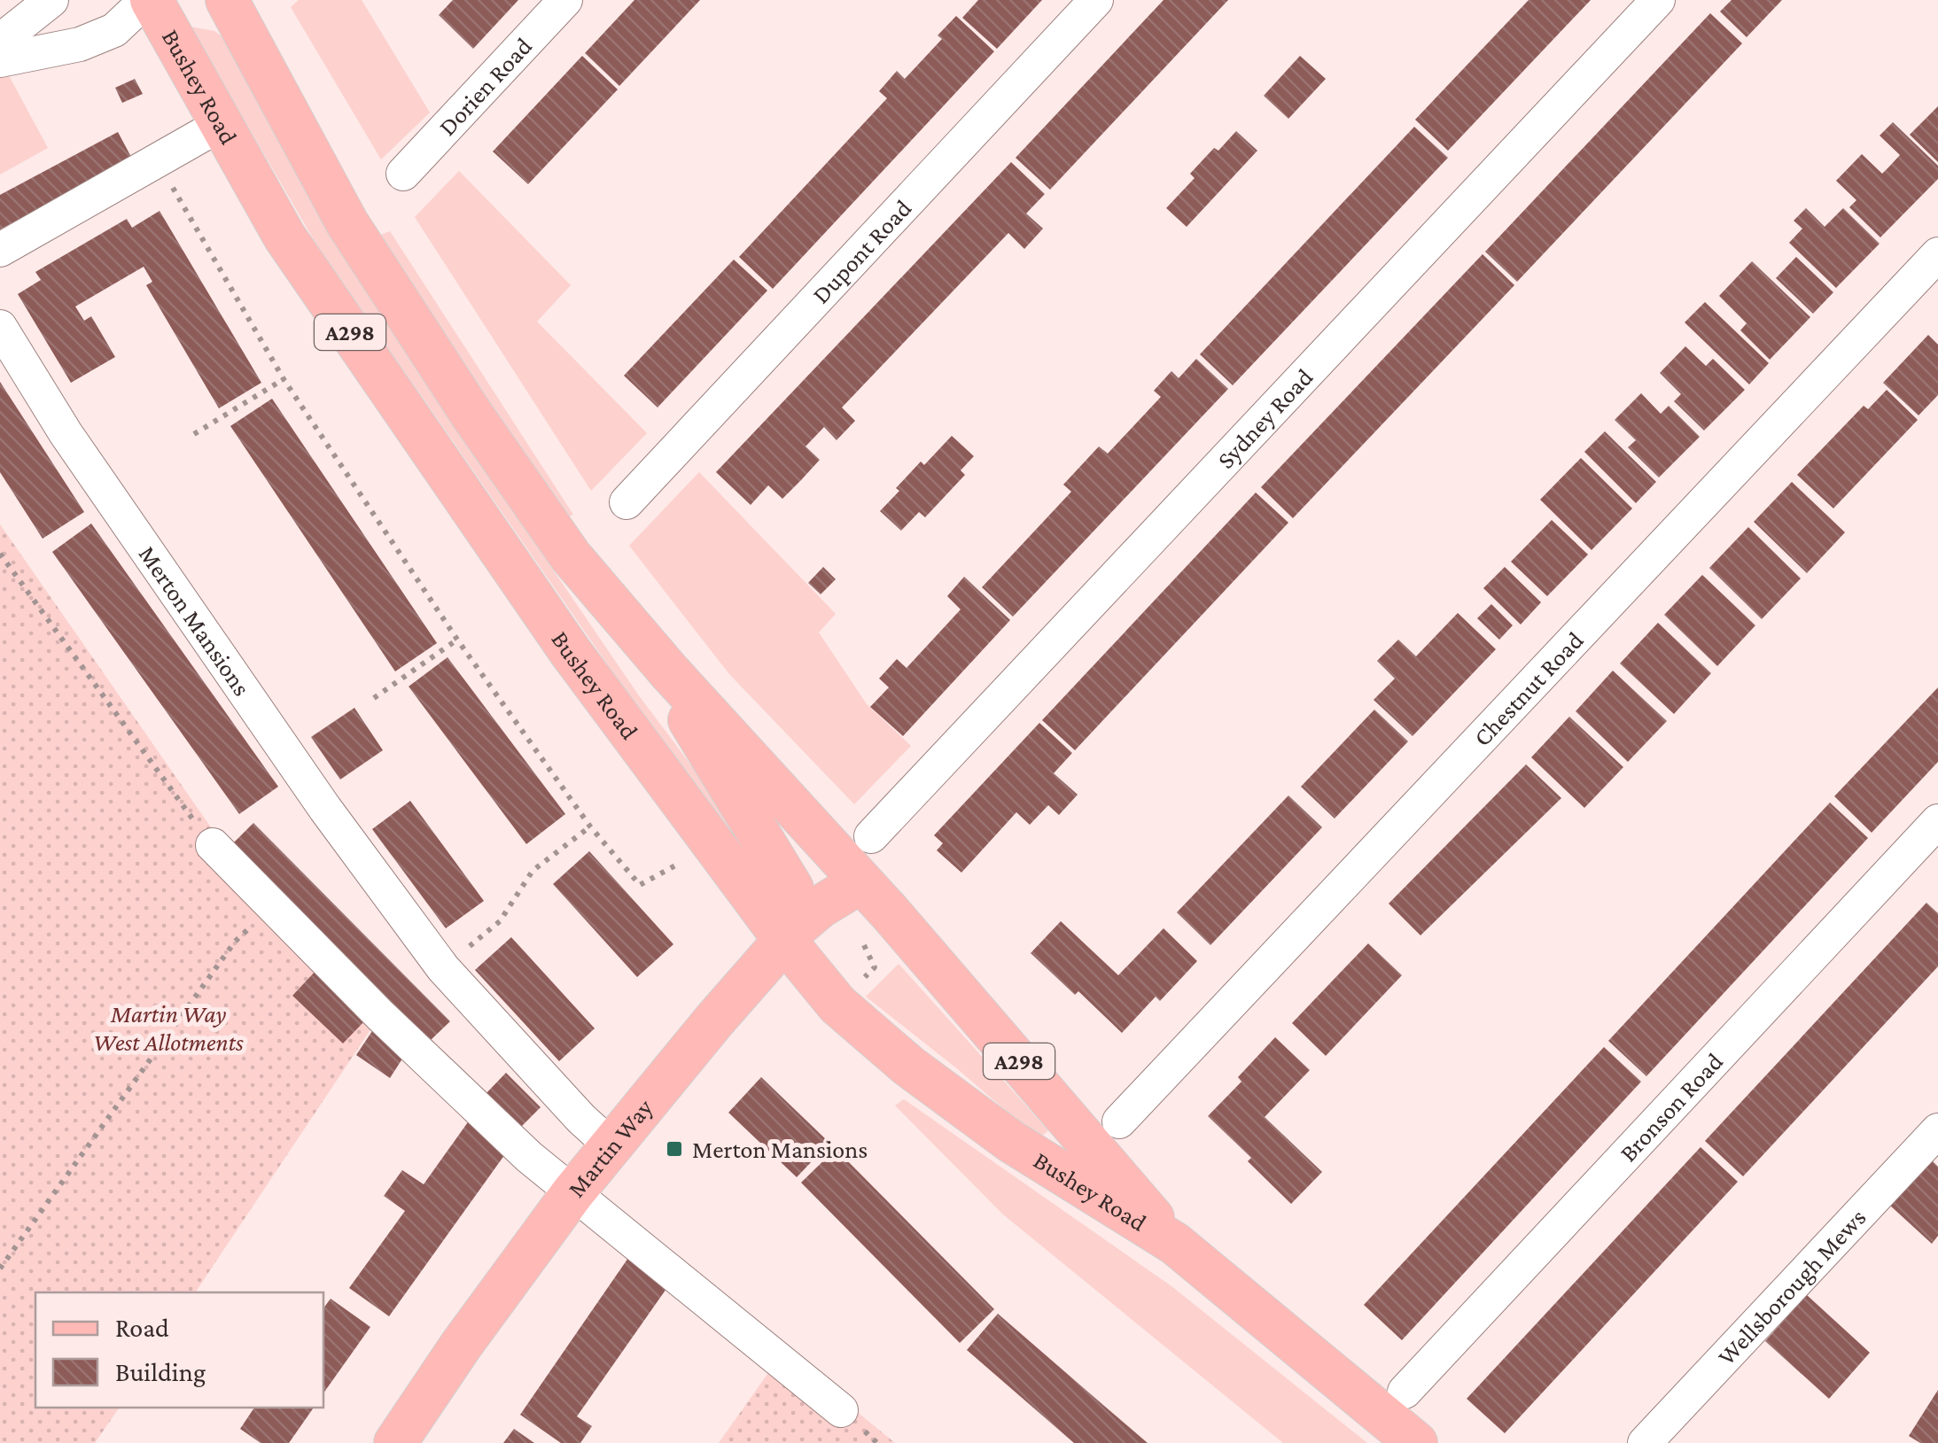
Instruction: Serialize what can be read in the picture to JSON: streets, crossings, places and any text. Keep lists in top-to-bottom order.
{
  "streets": {
    "main road": ["Bushey Road", "A298", "Martin Way"],
    "street": [
      "Dorien Road",
      "Dupont Road",
      "Sydney Road",
      "Merton Mansions",
      "Chestnut Road",
      "Bronson Road",
      "Wellsborough Mews"
    ]
  },
  "crossings": [
    ["Bushey Road", "Martin Way"],
    ["Merton Mansions", "Martin Way"]
  ],
  "parks": ["Martin Way West Allotments"],
  "places": {
    "transit": ["Merton Mansions"]
  },
  "legend": ["Road", "Building"]
}
